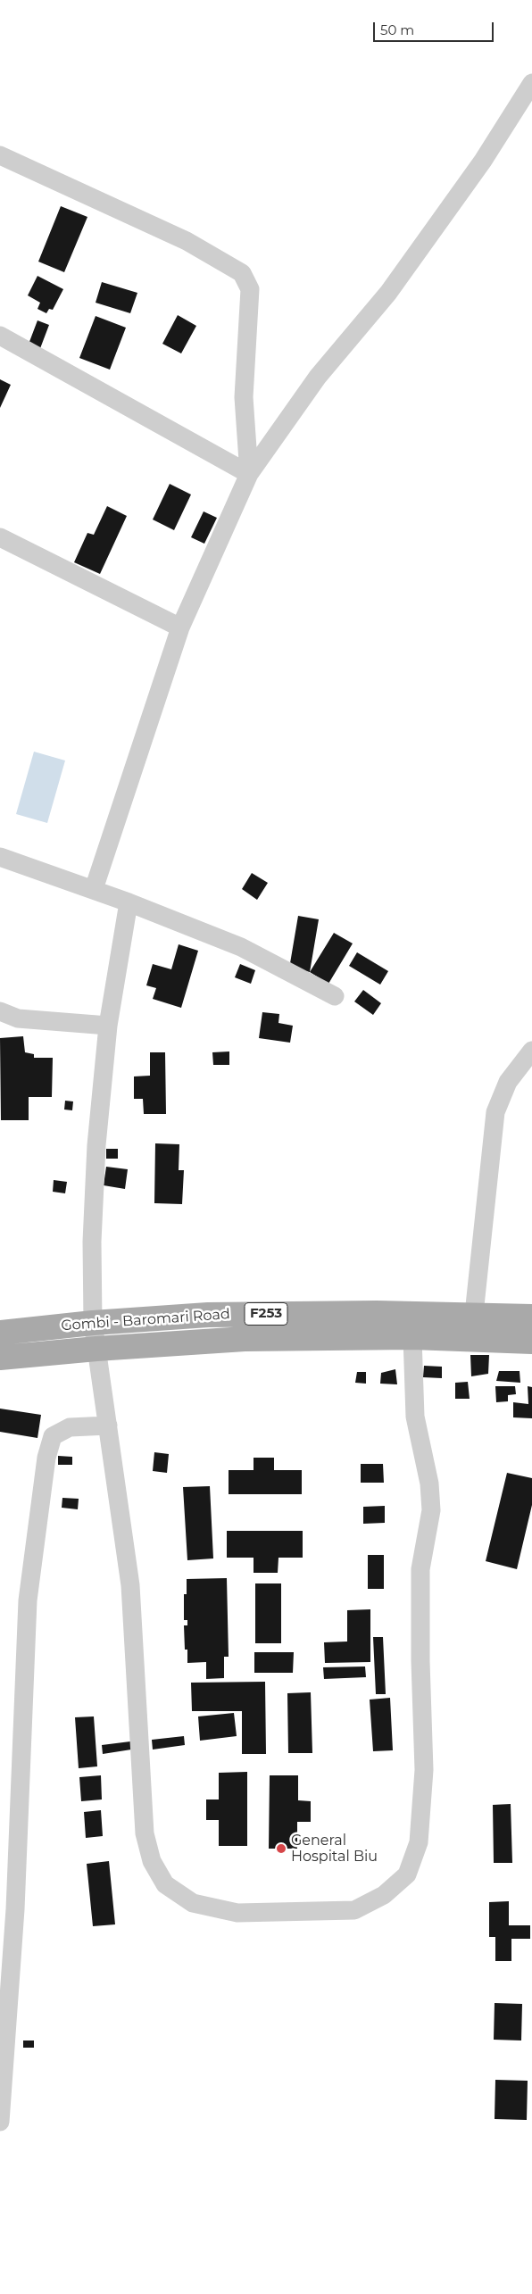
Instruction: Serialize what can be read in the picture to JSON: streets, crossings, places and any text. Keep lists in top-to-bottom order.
{
  "streets": {
    "main road": ["F253", "Gombi - Baromari Road"]
  },
  "places": ["General Hospital Biu"],
  "scale_bar": "50 m"
}
